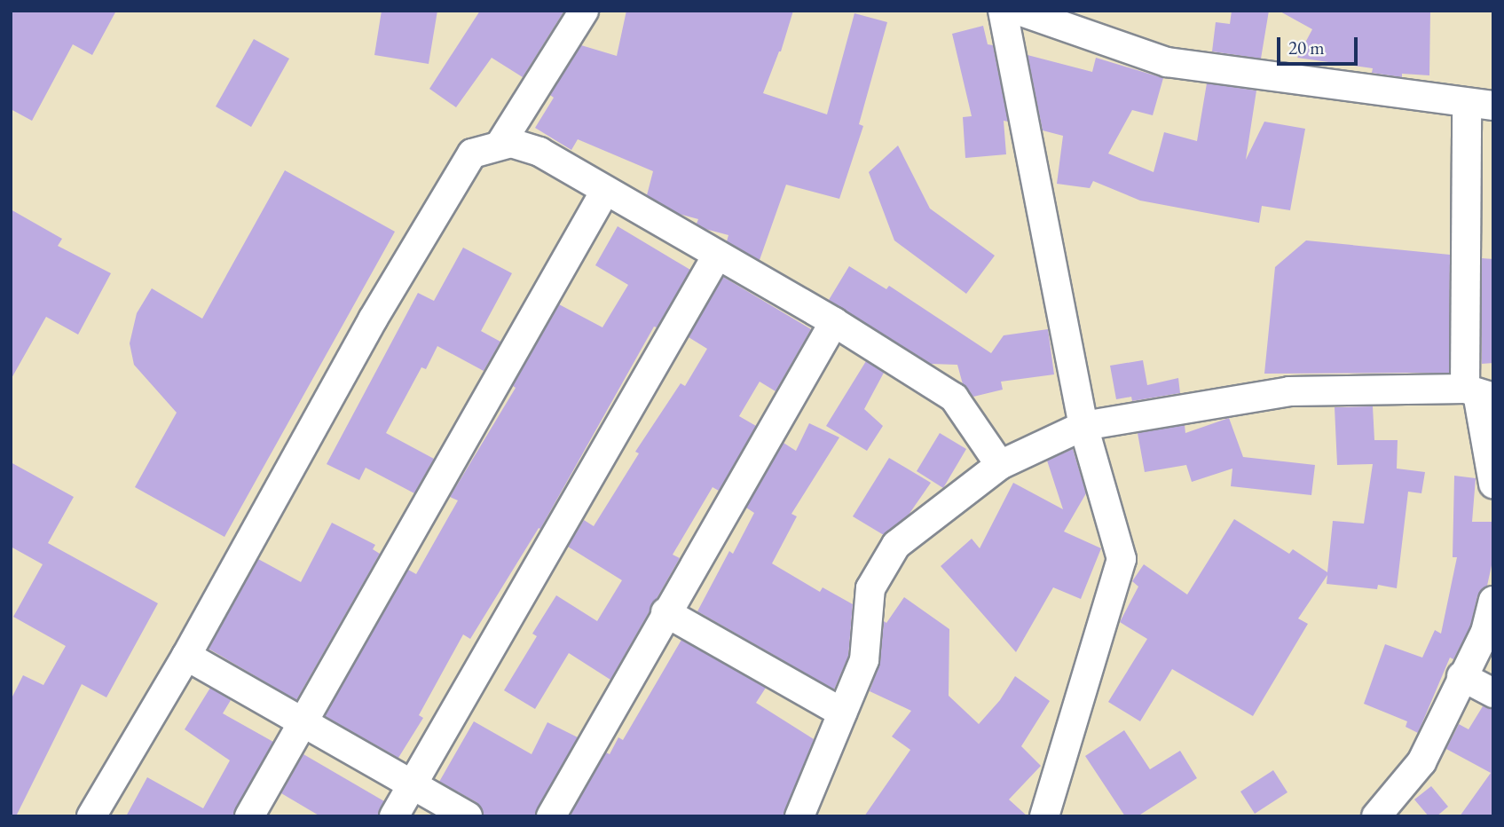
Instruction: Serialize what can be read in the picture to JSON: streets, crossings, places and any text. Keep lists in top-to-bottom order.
{
  "scale_bar": "20 m"
}
